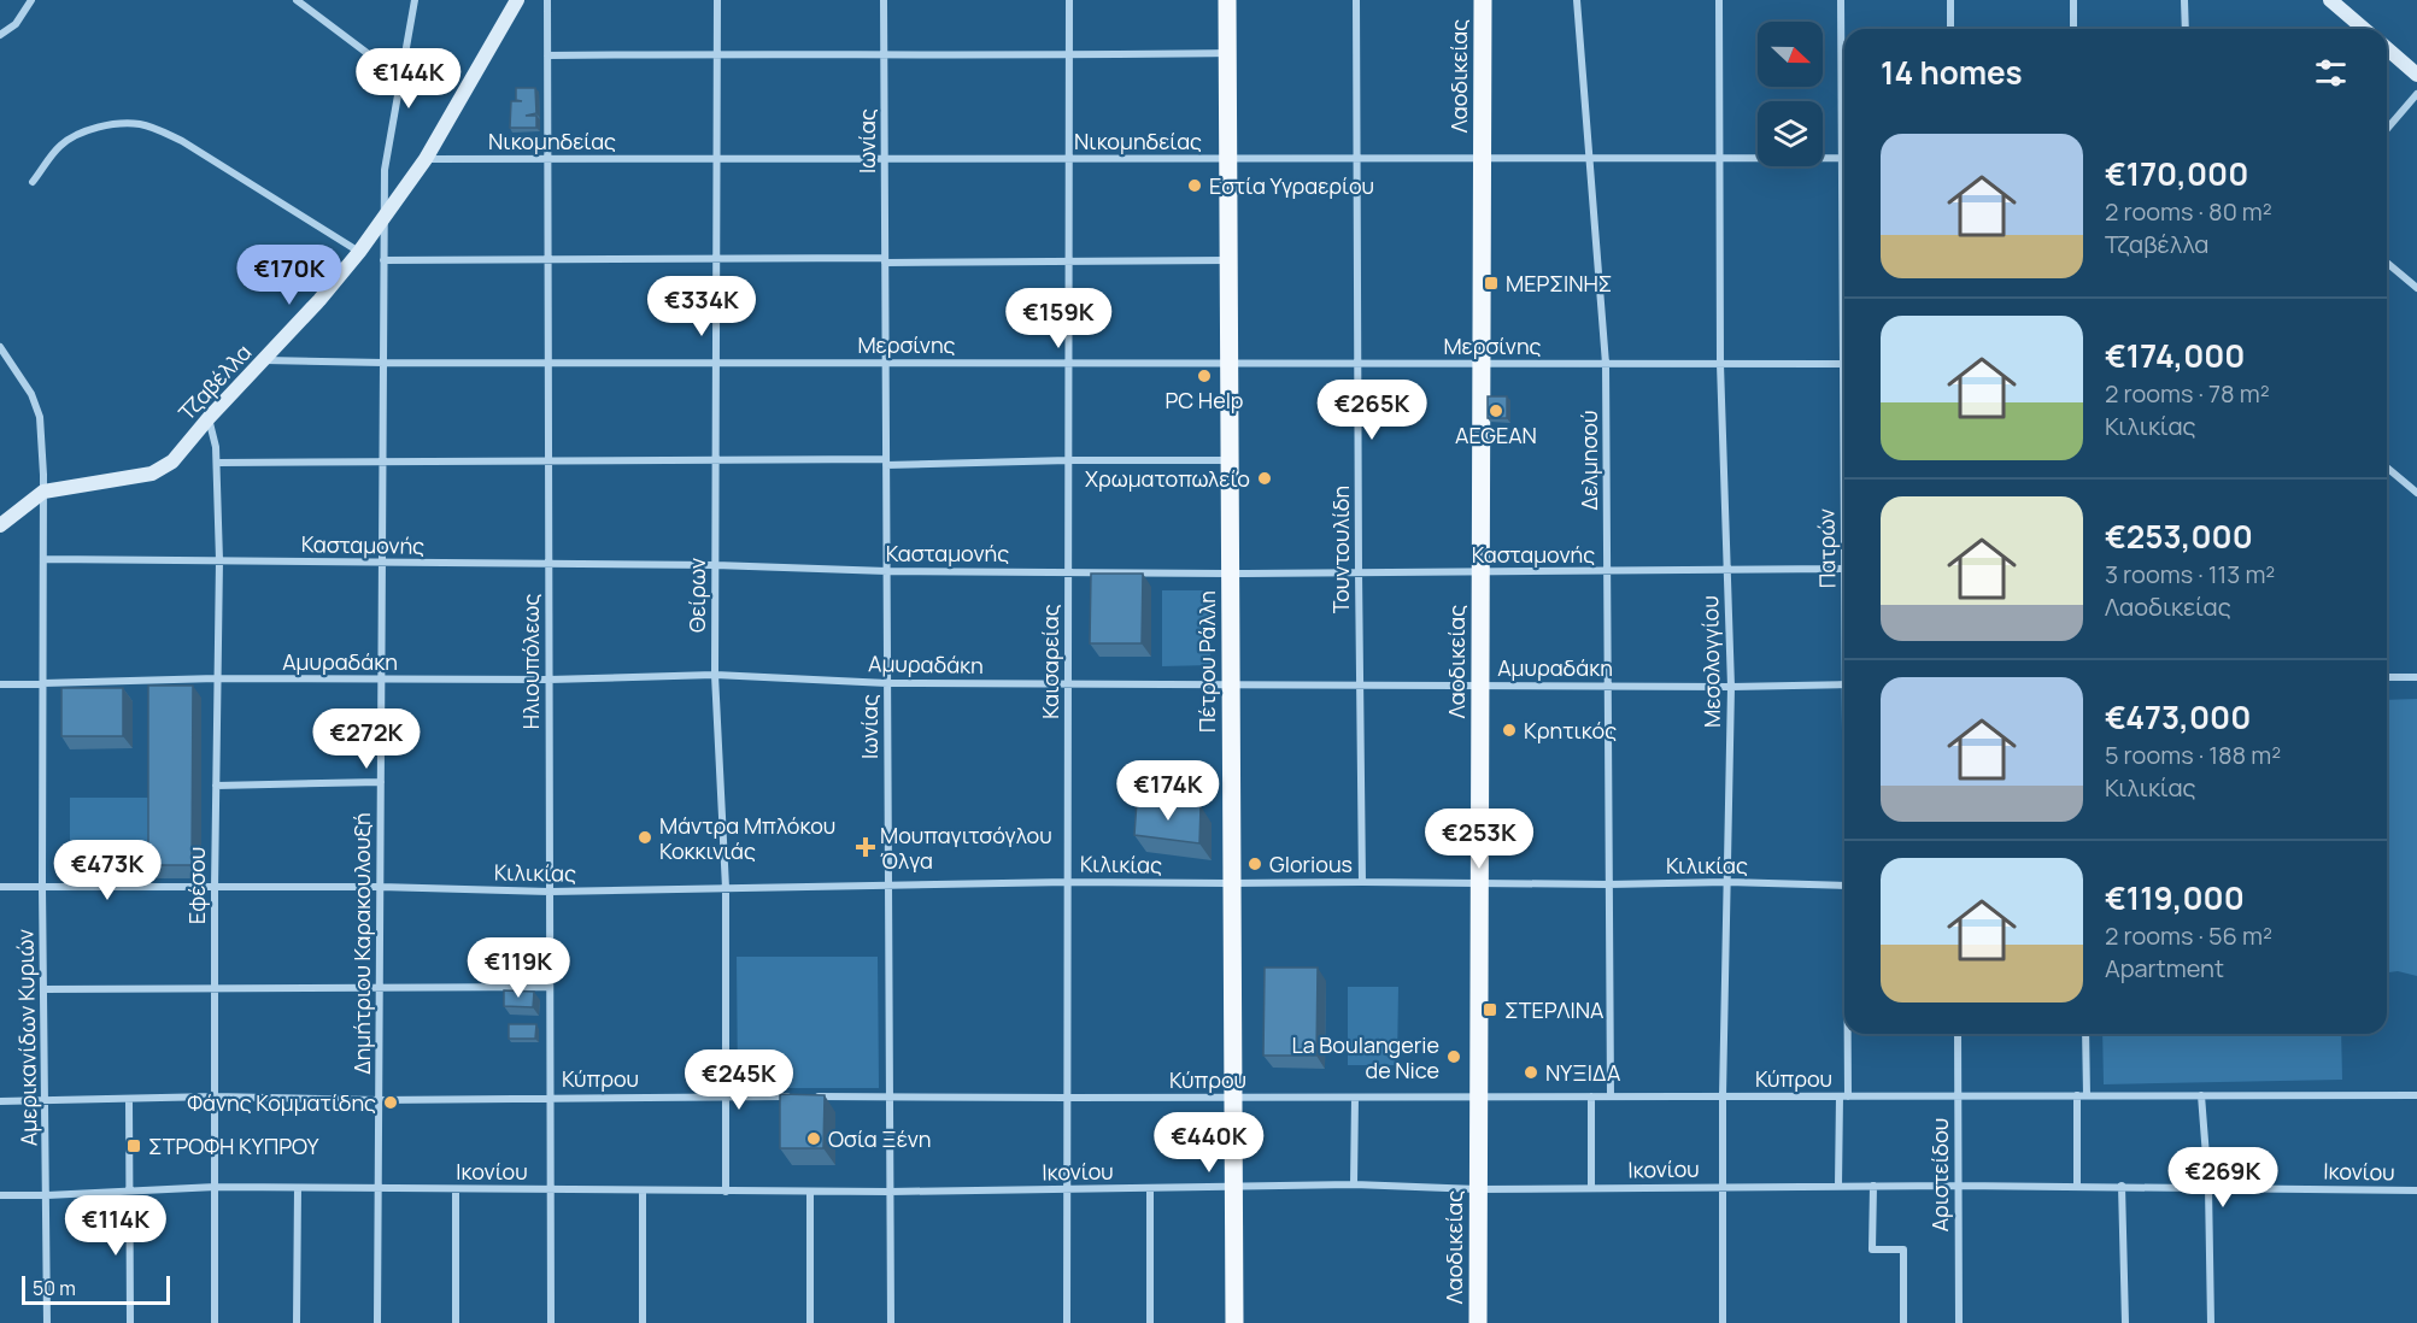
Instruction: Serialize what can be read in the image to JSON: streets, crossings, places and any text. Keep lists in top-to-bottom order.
{
  "streets": {
    "main road": ["Λαοδικείας", "Τζαβέλλα", "Πέτρου Ράλλη"],
    "street": [
      "Νικομηδείας",
      "Ιωνίας",
      "Μερσίνης",
      "Δελμησού",
      "Κασταμονής",
      "Πατρών",
      "Τουντουλίδη",
      "Θείρων",
      "Αμυραδάκη",
      "Ηλιουπόλεως",
      "Καισαρείας",
      "Μεσολογγίου",
      "Κιλικίας",
      "Εφέσου",
      "Δημήτριου Καρακουλουξή",
      "Αμερικανίδων Κυριών",
      "Κύπρου",
      "Ικονίου",
      "Αριστείδου"
    ]
  },
  "crossings": [
    ["Λαοδικείας", "Νικομηδείας"],
    ["Λαοδικείας", "Μερσίνης"],
    ["Λαοδικείας", "Κασταμονής"],
    ["Λαοδικείας", "Αμυραδάκη"],
    ["Λαοδικείας", "Κιλικίας"],
    ["Λαοδικείας", "Κύπρου"],
    ["Λαοδικείας", "Ικονίου"],
    ["Νικομηδείας", "Ιωνίας"],
    ["Νικομηδείας", "Τζαβέλλα"],
    ["Νικομηδείας", "Δελμησού"],
    ["Νικομηδείας", "Τουντουλίδη"],
    ["Νικομηδείας", "Θείρων"],
    ["Νικομηδείας", "Ηλιουπόλεως"],
    ["Νικομηδείας", "Καισαρείας"],
    ["Νικομηδείας", "Πέτρου Ράλλη"],
    ["Νικομηδείας", "Μεσολογγίου"],
    ["Ιωνίας", "Μερσίνης"],
    ["Ιωνίας", "Κασταμονής"],
    ["Ιωνίας", "Αμυραδάκη"],
    ["Ιωνίας", "Κιλικίας"],
    ["Ιωνίας", "Κύπρου"],
    ["Ιωνίας", "Ικονίου"],
    ["Μερσίνης", "Τζαβέλλα"],
    ["Μερσίνης", "Δελμησού"],
    ["Μερσίνης", "Τουντουλίδη"],
    ["Μερσίνης", "Θείρων"],
    ["Μερσίνης", "Ηλιουπόλεως"],
    ["Μερσίνης", "Καισαρείας"],
    ["Μερσίνης", "Πέτρου Ράλλη"],
    ["Μερσίνης", "Μεσολογγίου"],
    ["Μερσίνης", "Δημήτριου Καρακουλουξή"],
    ["Τζαβέλλα", "Εφέσου"],
    ["Τζαβέλλα", "Δημήτριου Καρακουλουξή"],
    ["Τζαβέλλα", "Αμερικανίδων Κυριών"],
    ["Δελμησού", "Κασταμονής"],
    ["Δελμησού", "Αμυραδάκη"],
    ["Δελμησού", "Κιλικίας"],
    ["Δελμησού", "Κύπρου"],
    ["Κασταμονής", "Τουντουλίδη"],
    ["Κασταμονής", "Θείρων"],
    ["Κασταμονής", "Ηλιουπόλεως"],
    ["Κασταμονής", "Καισαρείας"],
    ["Κασταμονής", "Πέτρου Ράλλη"],
    ["Κασταμονής", "Μεσολογγίου"],
    ["Κασταμονής", "Εφέσου"],
    ["Κασταμονής", "Δημήτριου Καρακουλουξή"],
    ["Κασταμονής", "Αμερικανίδων Κυριών"],
    ["Πατρών", "Κύπρου"],
    ["Πατρών", "Ικονίου"],
    ["Τουντουλίδη", "Αμυραδάκη"],
    ["Τουντουλίδη", "Κιλικίας"],
    ["Θείρων", "Αμυραδάκη"],
    ["Θείρων", "Κιλικίας"],
    ["Θείρων", "Κύπρου"],
    ["Θείρων", "Ικονίου"],
    ["Αμυραδάκη", "Ηλιουπόλεως"],
    ["Αμυραδάκη", "Καισαρείας"],
    ["Αμυραδάκη", "Πέτρου Ράλλη"],
    ["Αμυραδάκη", "Μεσολογγίου"],
    ["Αμυραδάκη", "Εφέσου"],
    ["Αμυραδάκη", "Δημήτριου Καρακουλουξή"],
    ["Αμυραδάκη", "Αμερικανίδων Κυριών"],
    ["Ηλιουπόλεως", "Κιλικίας"],
    ["Ηλιουπόλεως", "Κύπρου"],
    ["Ηλιουπόλεως", "Ικονίου"],
    ["Καισαρείας", "Κιλικίας"],
    ["Καισαρείας", "Κύπρου"],
    ["Καισαρείας", "Ικονίου"],
    ["Πέτρου Ράλλη", "Κιλικίας"],
    ["Πέτρου Ράλλη", "Κύπρου"],
    ["Πέτρου Ράλλη", "Ικονίου"],
    ["Μεσολογγίου", "Κιλικίας"],
    ["Μεσολογγίου", "Κύπρου"],
    ["Μεσολογγίου", "Ικονίου"],
    ["Κιλικίας", "Εφέσου"],
    ["Κιλικίας", "Δημήτριου Καρακουλουξή"],
    ["Κιλικίας", "Αμερικανίδων Κυριών"],
    ["Εφέσου", "Κύπρου"],
    ["Εφέσου", "Ικονίου"],
    ["Δημήτριου Καρακουλουξή", "Κύπρου"],
    ["Δημήτριου Καρακουλουξή", "Ικονίου"],
    ["Αμερικανίδων Κυριών", "Κύπρου"],
    ["Αμερικανίδων Κυριών", "Ικονίου"],
    ["Κύπρου", "Αριστείδου"],
    ["Ικονίου", "Αριστείδου"]
  ],
  "places": {
    "other": [
      "Εστία Υγραερίου",
      "PC Help",
      "AEGEAN",
      "Χρωματοπωλείο",
      "Κρητικός",
      "Μάντρα Μπλόκου Κοκκινιάς",
      "Glorious",
      "La Boulangerie de Nice",
      "ΝΥΞΙΔΑ",
      "Φάνης Κομματίδης",
      "Οσία Ξένη"
    ],
    "transit": ["ΜΕΡΣΙΝΗΣ", "ΣΤΕΡΛΙΝΑ", "ΣΤΡΟΦΗ ΚΥΠΡΟΥ"],
    "health": ["Μουπαγιτσόγλου Όλγα"]
  },
  "scale_bar": "50 m",
  "north": "right",
  "page": {
    "heading": "14 homes",
    "price": [
      "€144K",
      "€170K",
      "€334K",
      "€159K",
      "€265K",
      "€272K",
      "€174K",
      "€253K",
      "€473K",
      "€119K",
      "€245K",
      "€440K",
      "€269K",
      "€114K"
    ],
    "list": [
      {
        "name": "€170,000",
        "note": "2 rooms · 80 m² · Τζαβέλλα"
      },
      {
        "name": "€174,000",
        "note": "2 rooms · 78 m² · Κιλικίας"
      },
      {
        "name": "€253,000",
        "note": "3 rooms · 113 m² · Λαοδικείας"
      },
      {
        "name": "€473,000",
        "note": "5 rooms · 188 m² · Κιλικίας"
      },
      {
        "name": "€119,000",
        "note": "2 rooms · 56 m² · Apartment"
      }
    ],
    "scale": "50 m"
  }
}
